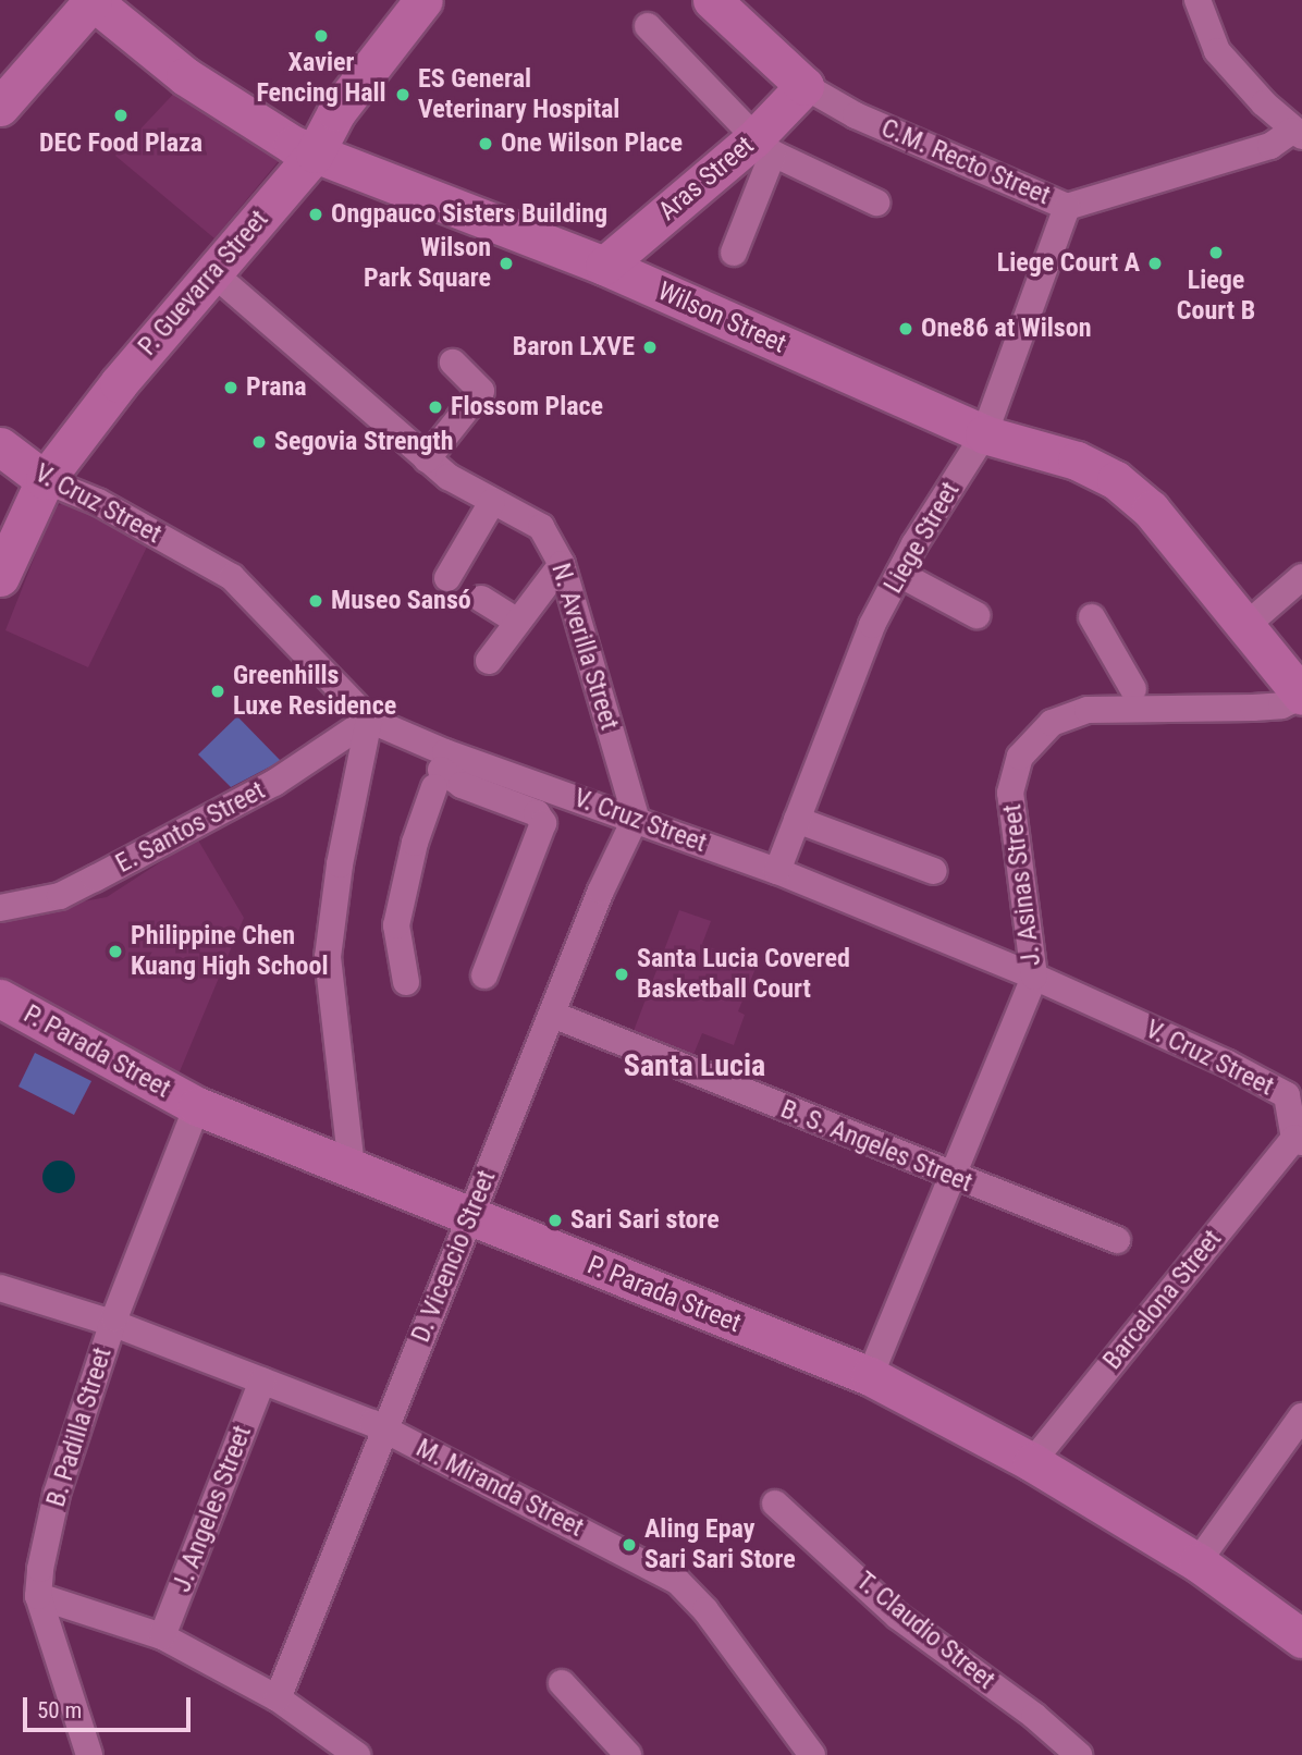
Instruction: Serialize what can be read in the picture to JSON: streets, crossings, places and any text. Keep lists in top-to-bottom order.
{
  "streets": {
    "main road": [
      "C.M. Recto Street",
      "Aras Street",
      "P. Guevarra Street",
      "Wilson Street",
      "V. Cruz Street",
      "P. Parada Street"
    ],
    "street": [
      "Liege Street",
      "N. Averilla Street",
      "E. Santos Street",
      "J. Asinas Street",
      "B. S. Angeles Street",
      "D. Vicencio Street",
      "Barcelona Street",
      "B. Padilla Street",
      "M. Miranda Street",
      "J. Angeles Street",
      "T. Claudio Street"
    ]
  },
  "crossings": [
    ["C.M. Recto Street", "Aras Street"],
    ["C.M. Recto Street", "Liege Street"],
    ["Aras Street", "Wilson Street"],
    ["P. Guevarra Street", "Wilson Street"],
    ["P. Guevarra Street", "V. Cruz Street"],
    ["P. Guevarra Street", "N. Averilla Street"],
    ["Wilson Street", "Liege Street"],
    ["Wilson Street", "J. Asinas Street"],
    ["V. Cruz Street", "Liege Street"],
    ["V. Cruz Street", "N. Averilla Street"],
    ["V. Cruz Street", "E. Santos Street"],
    ["V. Cruz Street", "J. Asinas Street"],
    ["V. Cruz Street", "D. Vicencio Street"],
    ["V. Cruz Street", "Barcelona Street"],
    ["N. Averilla Street", "D. Vicencio Street"],
    ["J. Asinas Street", "P. Parada Street"],
    ["J. Asinas Street", "B. S. Angeles Street"],
    ["P. Parada Street", "D. Vicencio Street"],
    ["P. Parada Street", "Barcelona Street"],
    ["P. Parada Street", "B. Padilla Street"],
    ["B. S. Angeles Street", "D. Vicencio Street"],
    ["D. Vicencio Street", "M. Miranda Street"],
    ["B. Padilla Street", "M. Miranda Street"],
    ["M. Miranda Street", "J. Angeles Street"]
  ],
  "districts": ["Santa Lucia"],
  "places": [
    "Xavier Fencing Hall",
    "ES General Veterinary Hospital",
    "DEC Food Plaza",
    "One Wilson Place",
    "Ongpauco Sisters Building",
    "Liege Court B",
    "Wilson Park Square",
    "Liege Court A",
    "One86 at Wilson",
    "Baron LXVE",
    "Prana",
    "Flossom Place",
    "Segovia Strength",
    "Museo Sansó",
    "Greenhills Luxe Residence",
    "Philippine Chen Kuang High School",
    "Santa Lucia Covered Basketball Court",
    "Sari Sari store",
    "Aling Epay Sari Sari Store"
  ],
  "scale_bar": "50 m"
}
